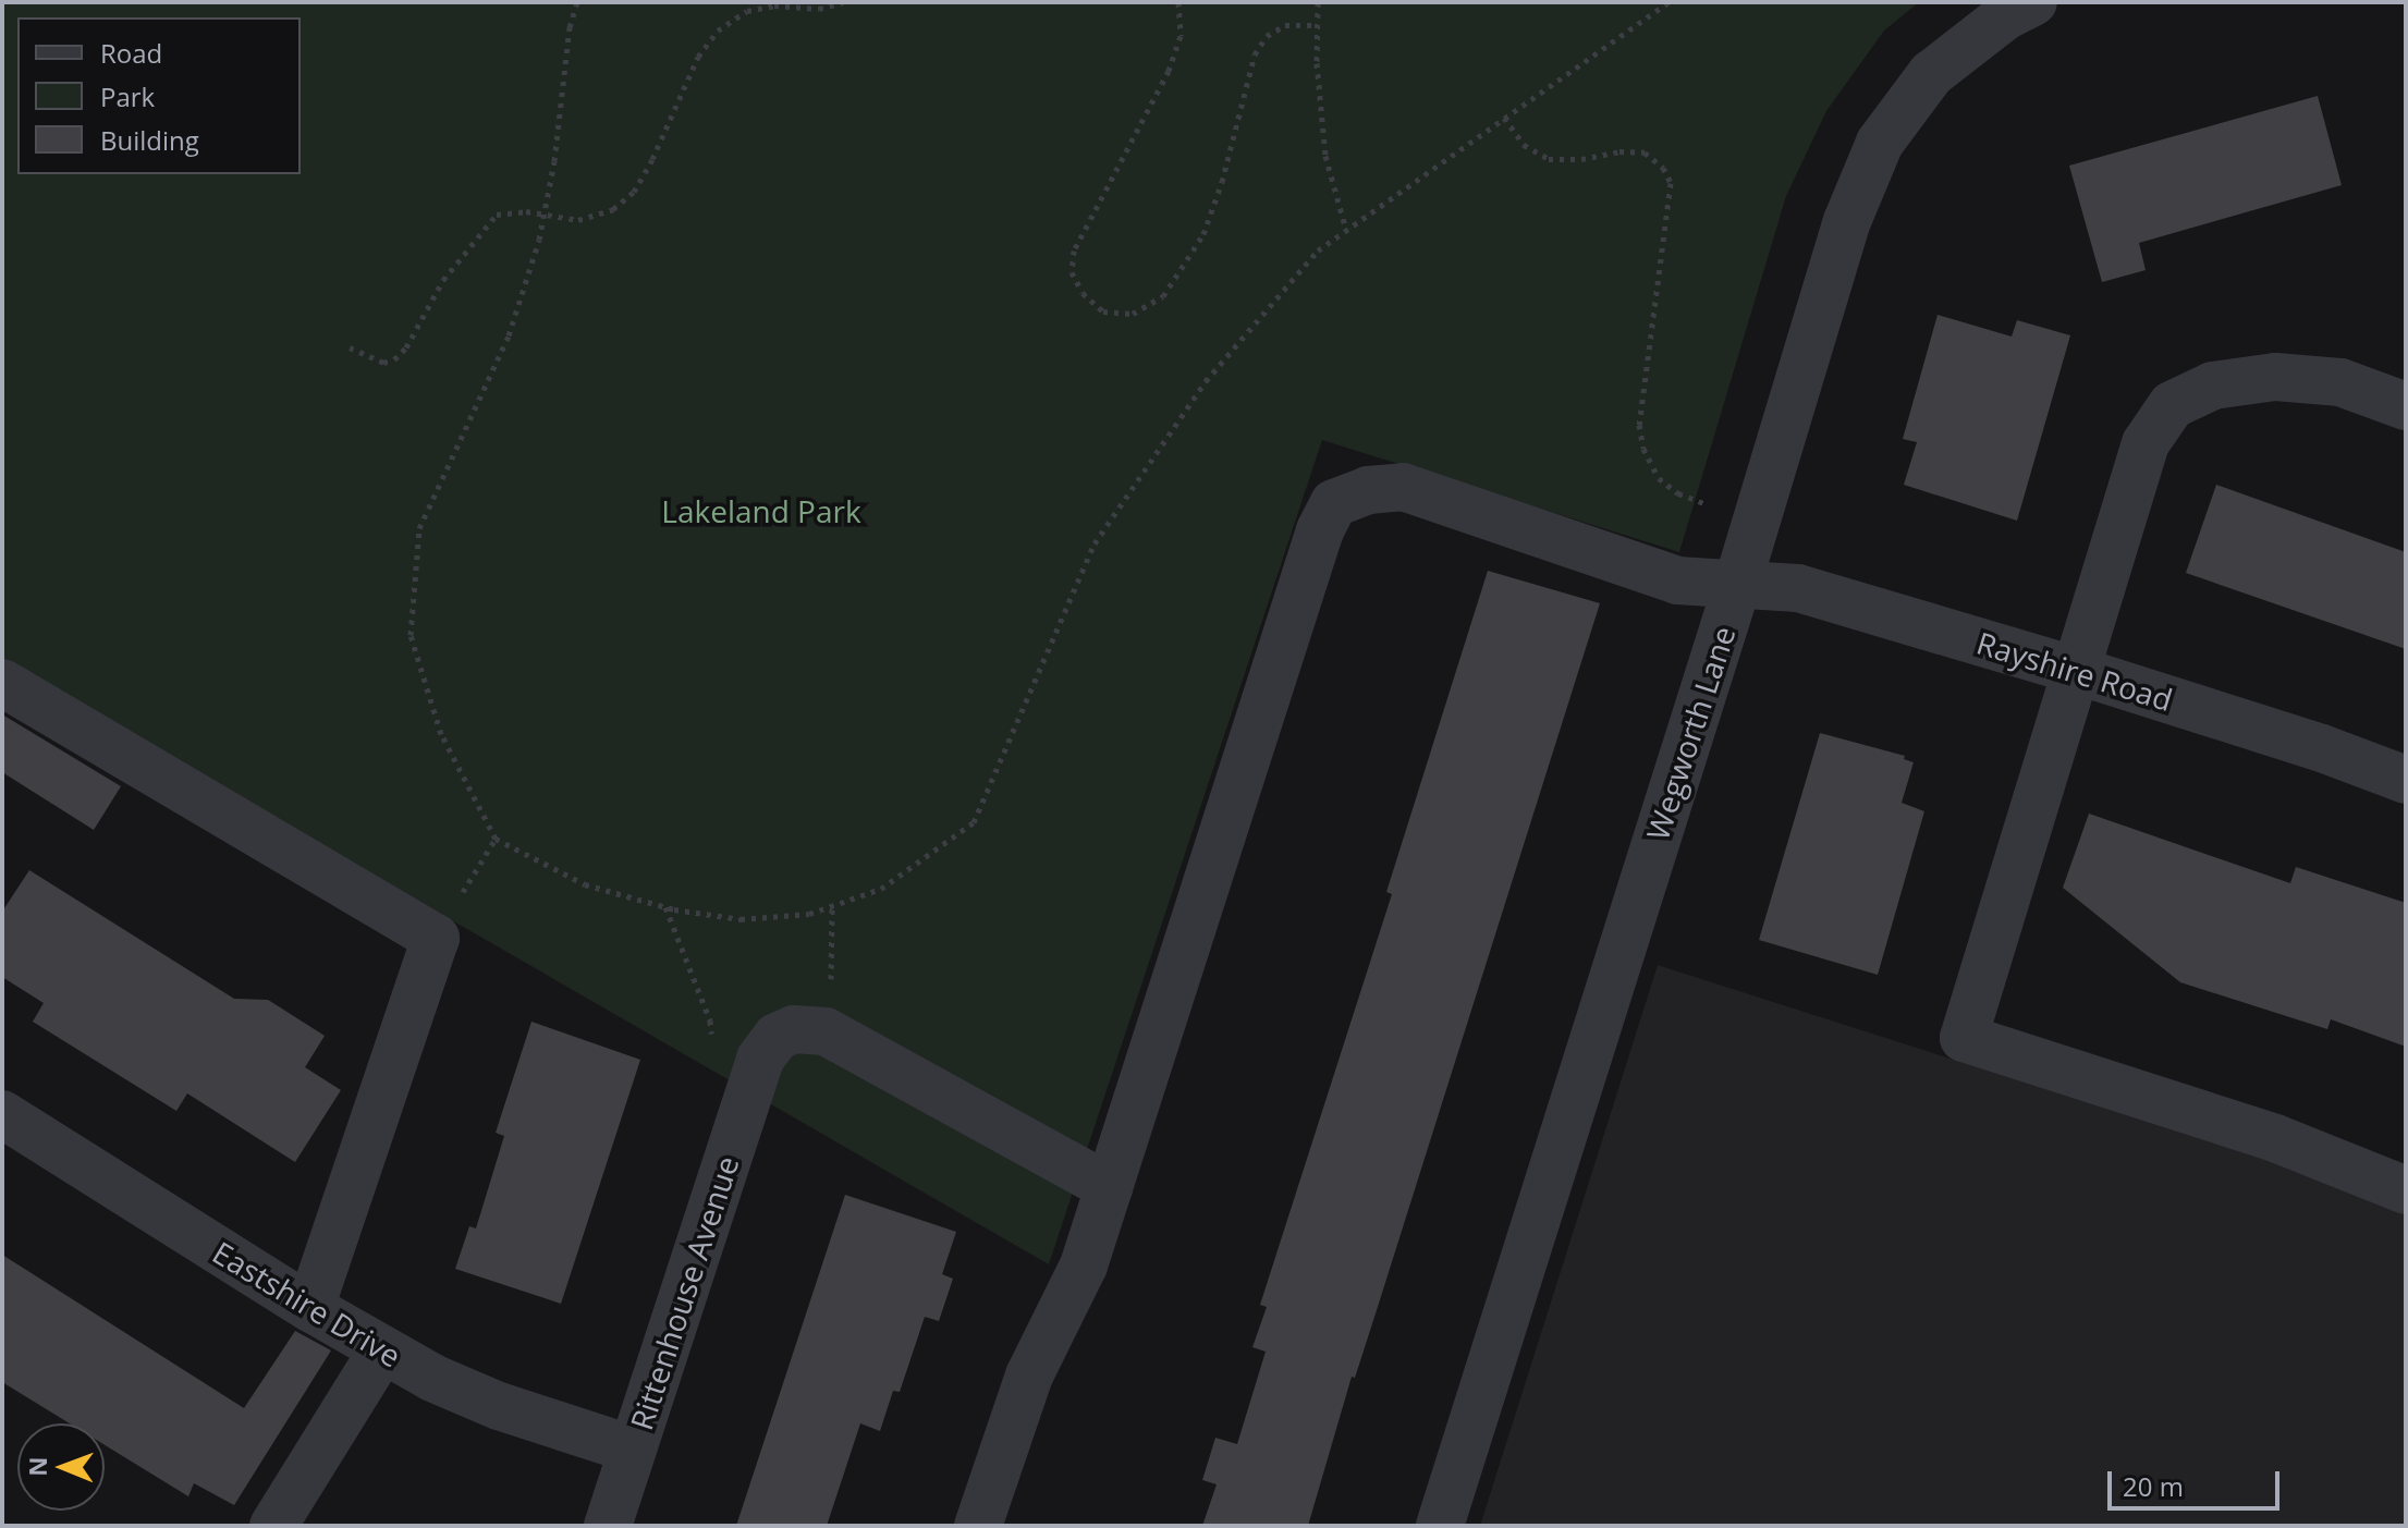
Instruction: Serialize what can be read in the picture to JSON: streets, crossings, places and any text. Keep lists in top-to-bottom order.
{
  "streets": {
    "street": [
      "Rayshire Road",
      "Wegworth Lane",
      "Rittenhouse Avenue",
      "Eastshire Drive"
    ]
  },
  "crossings": [
    ["Rayshire Road", "Wegworth Lane"],
    ["Rayshire Road", "Rittenhouse Avenue"],
    ["Rittenhouse Avenue", "Eastshire Drive"]
  ],
  "parks": ["Lakeland Park"],
  "legend": ["Road", "Park", "Building"],
  "scale_bar": "20 m",
  "north": "left"
}
